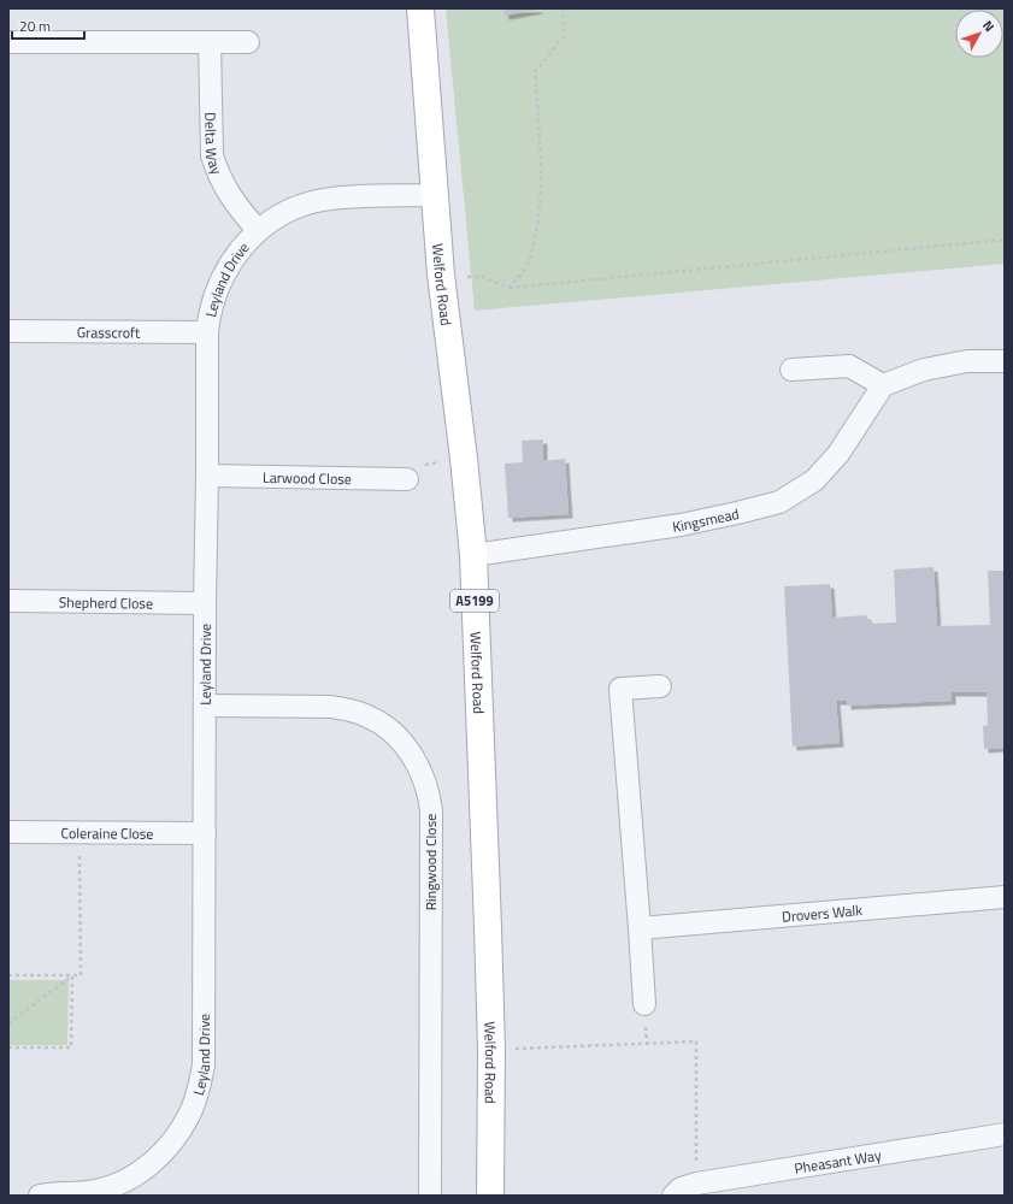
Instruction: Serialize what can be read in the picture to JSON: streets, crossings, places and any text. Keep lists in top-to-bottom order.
{
  "streets": {
    "main road": ["Welford Road", "A5199"],
    "street": [
      "Delta Way",
      "Leyland Drive",
      "Grasscroft",
      "Larwood Close",
      "Kingsmead",
      "Shepherd Close",
      "Coleraine Close",
      "Ringwood Close",
      "Drovers Walk",
      "Pheasant Way"
    ]
  },
  "crossings": [
    ["Delta Way", "Leyland Drive"],
    ["Leyland Drive", "Welford Road"],
    ["Leyland Drive", "Grasscroft"],
    ["Leyland Drive", "Larwood Close"],
    ["Leyland Drive", "Shepherd Close"],
    ["Leyland Drive", "Coleraine Close"],
    ["Leyland Drive", "Ringwood Close"],
    ["Welford Road", "Kingsmead"]
  ],
  "scale_bar": "20 m",
  "north": "top right"
}
